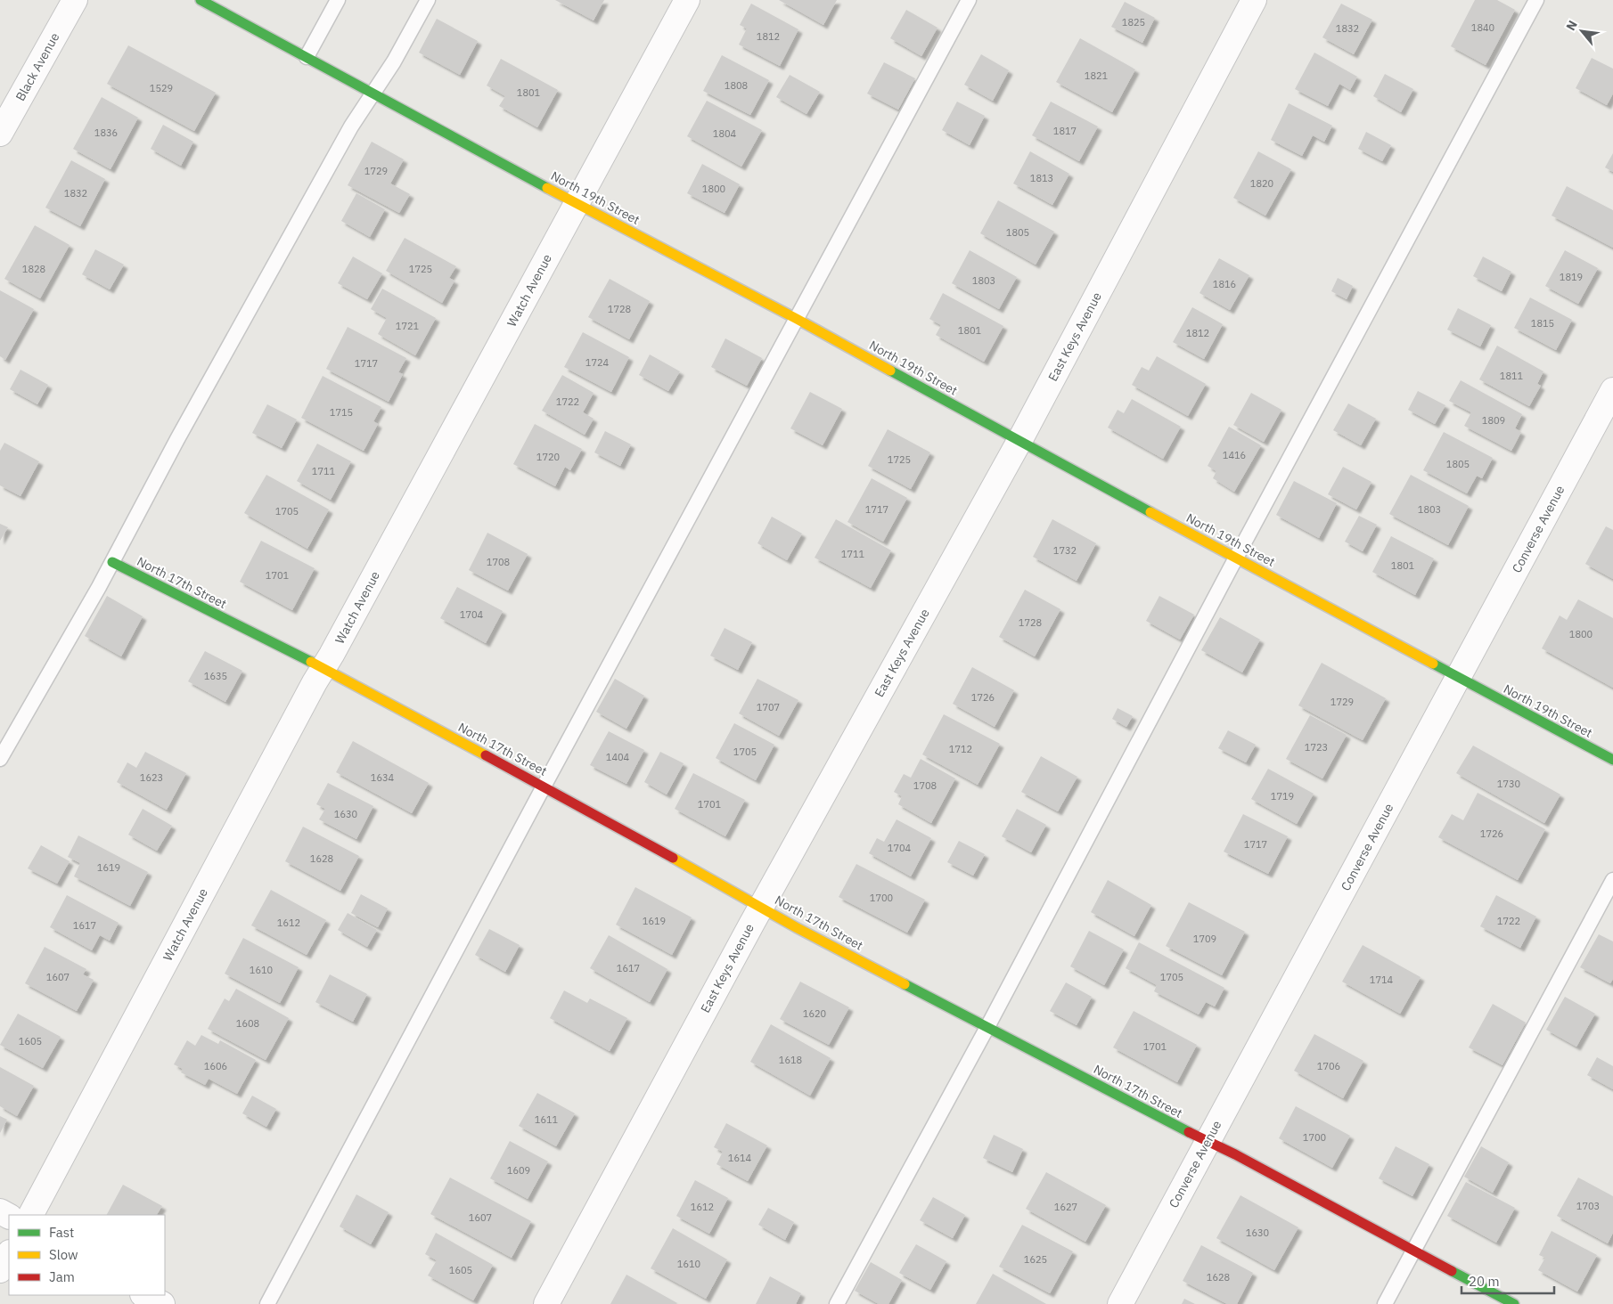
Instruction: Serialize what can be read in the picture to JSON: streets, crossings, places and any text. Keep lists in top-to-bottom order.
{
  "streets": {
    "street": [
      "Black Avenue",
      "North 19th Street",
      "Watch Avenue",
      "East Keys Avenue",
      "Converse Avenue",
      "North 17th Street"
    ]
  },
  "crossings": [
    ["North 19th Street", "Watch Avenue"],
    ["North 19th Street", "East Keys Avenue"],
    ["North 19th Street", "Converse Avenue"],
    ["Watch Avenue", "North 17th Street"],
    ["East Keys Avenue", "North 17th Street"],
    ["Converse Avenue", "North 17th Street"]
  ],
  "house_numbers": [
    "1825",
    "1840",
    "1832",
    "1812",
    "1821",
    "1808",
    "1529",
    "1801",
    "1817",
    "1836",
    "1804",
    "1729",
    "1813",
    "1820",
    "1800",
    "1832",
    "1805",
    "1828",
    "1725",
    "1819",
    "1803",
    "1816",
    "1728",
    "1815",
    "1721",
    "1801",
    "1812",
    "1724",
    "1717",
    "1811",
    "1722",
    "1715",
    "1809",
    "1416",
    "1720",
    "1725",
    "1805",
    "1711",
    "1717",
    "1803",
    "1705",
    "1732",
    "1711",
    "1708",
    "1801",
    "1701",
    "1704",
    "1728",
    "1800",
    "1635",
    "1726",
    "1729",
    "1707",
    "1723",
    "1712",
    "1705",
    "1404",
    "1623",
    "1634",
    "1730",
    "1708",
    "1719",
    "1701",
    "1630",
    "1726",
    "1717",
    "1704",
    "1628",
    "1619",
    "1700",
    "1619",
    "1722",
    "1612",
    "1617",
    "1709",
    "1617",
    "1610",
    "1607",
    "1705",
    "1714",
    "1620",
    "1608",
    "1605",
    "1701",
    "1618",
    "1606",
    "1706",
    "1611",
    "1700",
    "1614",
    "1609",
    "1703",
    "1612",
    "1627",
    "1607",
    "1630",
    "1625",
    "1610",
    "1605",
    "1628"
  ],
  "legend": ["Fast", "Slow", "Jam"],
  "scale_bar": "20 m",
  "north": "top left"
}
